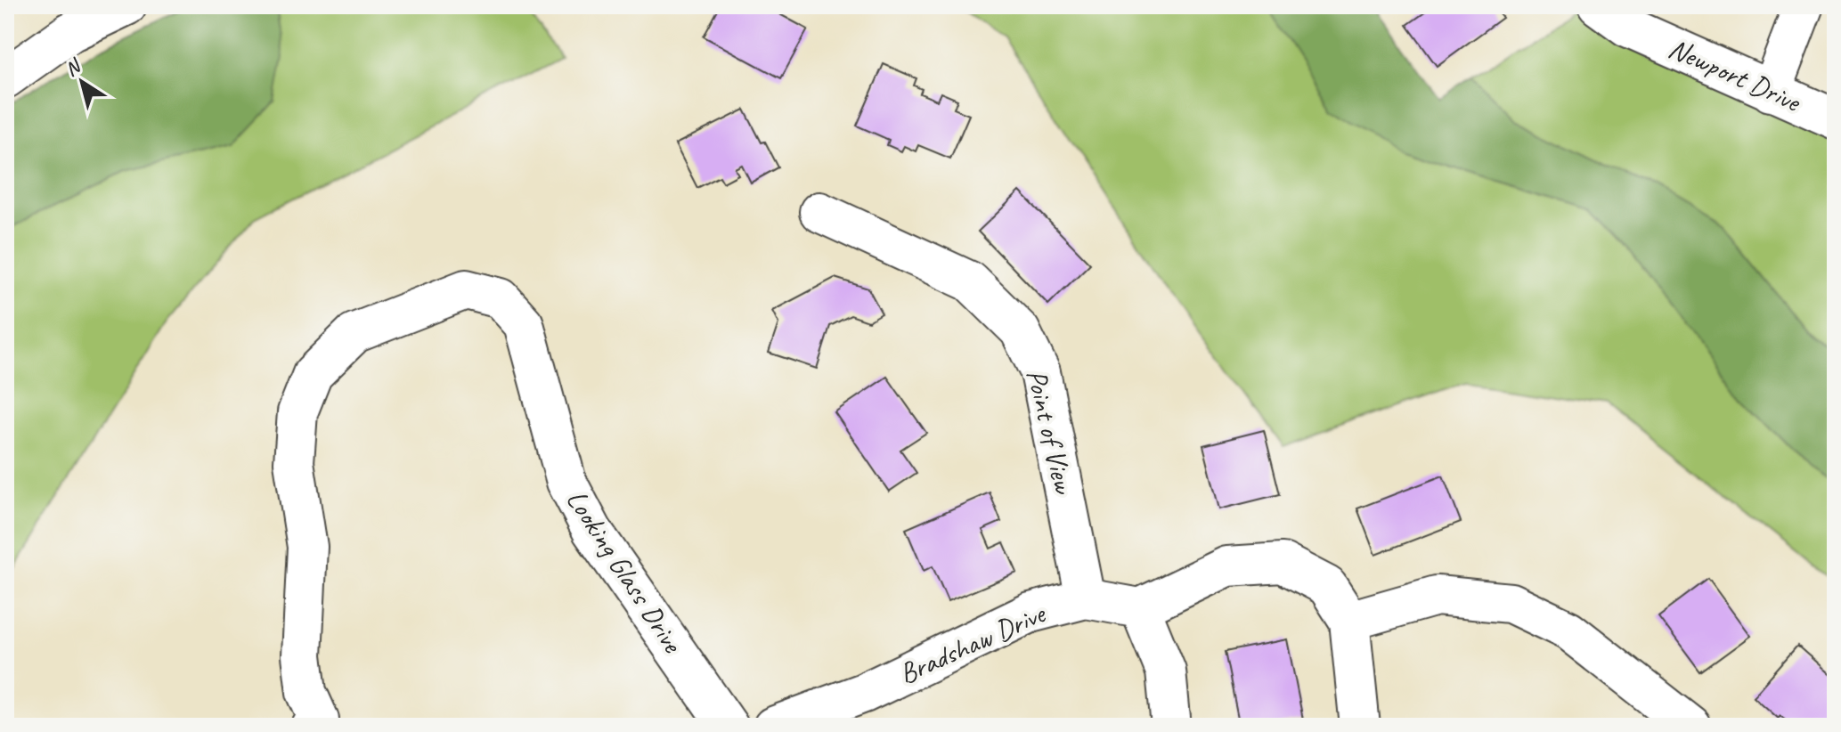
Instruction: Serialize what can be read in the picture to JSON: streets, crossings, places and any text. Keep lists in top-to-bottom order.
{
  "streets": {
    "street": [
      "Newport Drive",
      "Point of View",
      "Looking Glass Drive",
      "Bradshaw Drive"
    ]
  },
  "crossings": [
    ["Point of View", "Bradshaw Drive"]
  ],
  "north": "top left"
}
